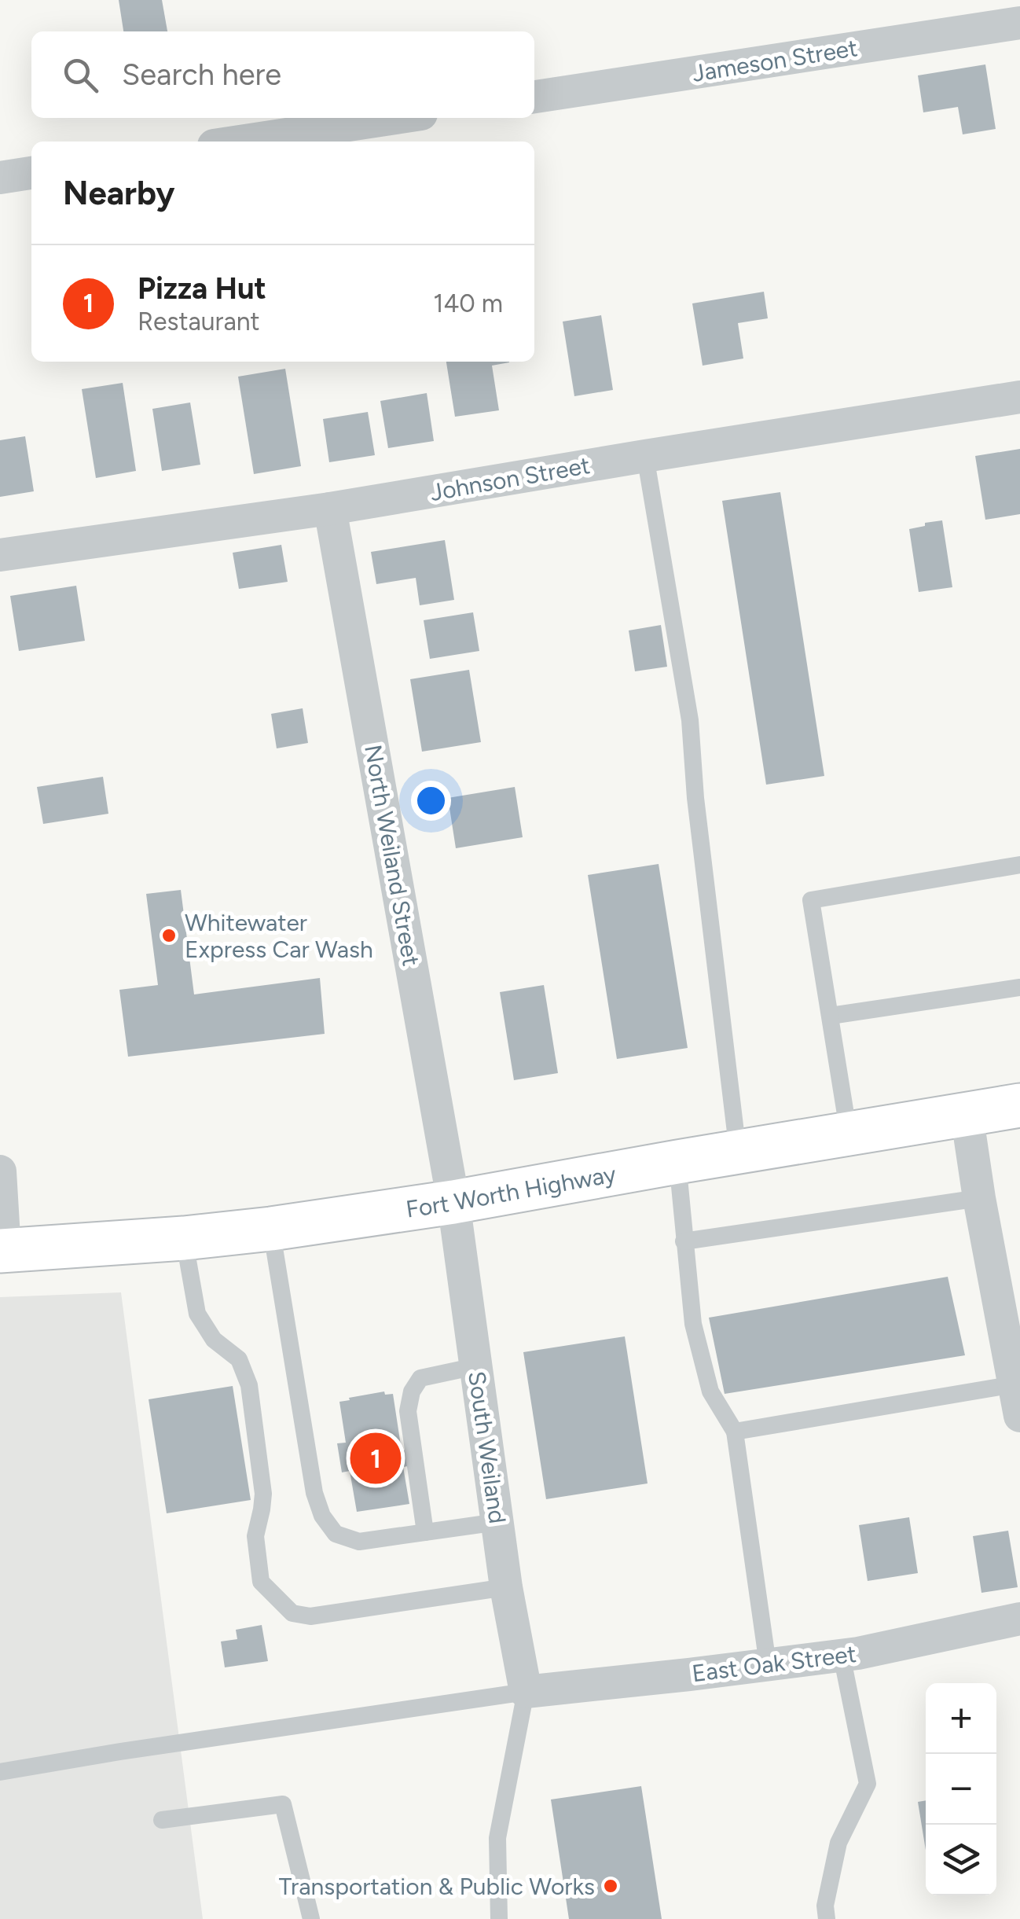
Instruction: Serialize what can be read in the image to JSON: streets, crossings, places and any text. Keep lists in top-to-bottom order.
{
  "streets": {
    "main road": ["Fort Worth Highway"],
    "street": [
      "Jameson Street",
      "Johnson Street",
      "North Weiland Street",
      "South Weiland",
      "East Oak Street"
    ]
  },
  "crossings": [
    ["Johnson Street", "North Weiland Street"],
    ["North Weiland Street", "Fort Worth Highway"],
    ["North Weiland Street", "South Weiland"],
    ["Fort Worth Highway", "South Weiland"],
    ["South Weiland", "East Oak Street"]
  ],
  "places": ["Whitewater Express Car Wash", "Transportation & Public Works"],
  "page": {
    "search": "Search here",
    "heading": "Nearby",
    "list": [
      {
        "mark": "1",
        "name": "Pizza Hut",
        "note": "Restaurant",
        "value": "140 m"
      }
    ],
    "pins": "1",
    "map_buttons": ["+", "−"]
  }
}
